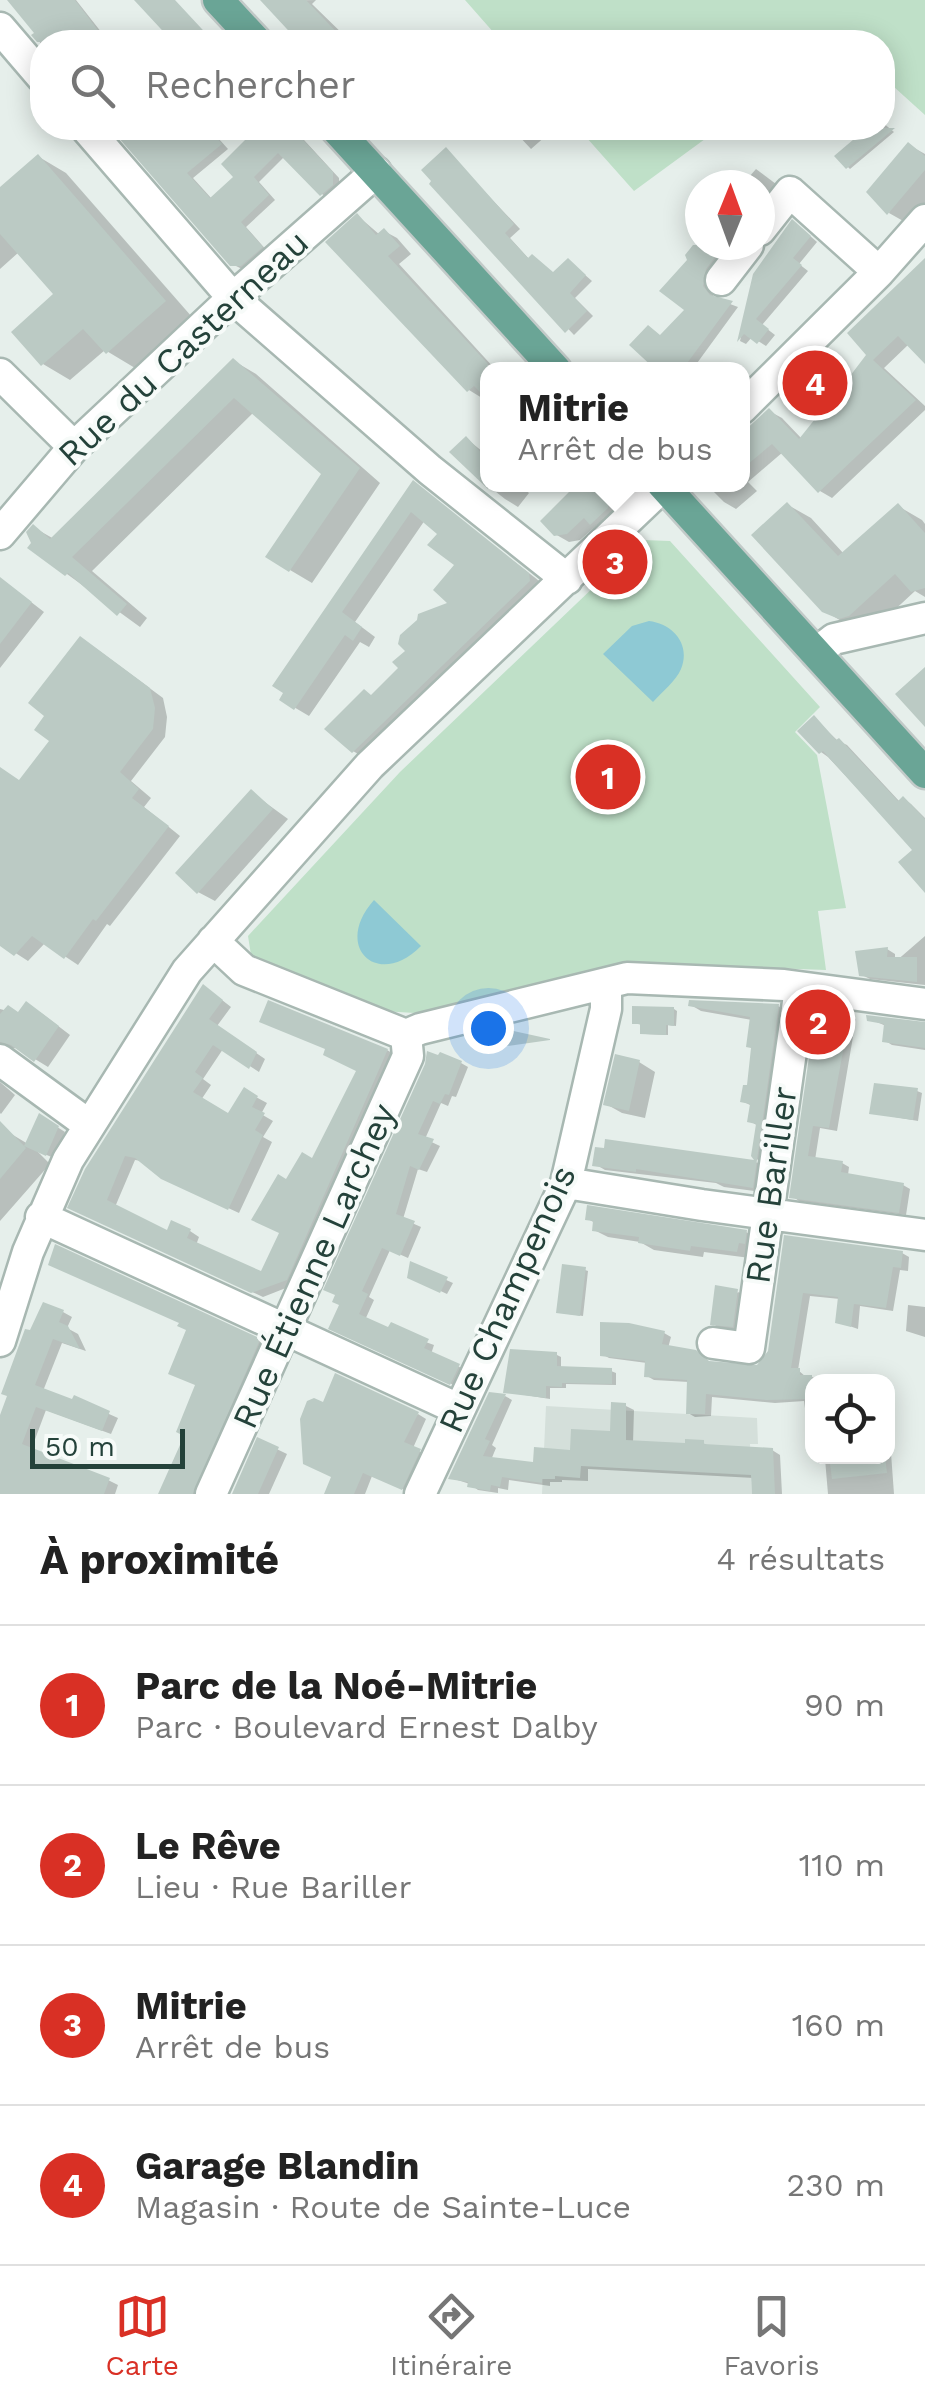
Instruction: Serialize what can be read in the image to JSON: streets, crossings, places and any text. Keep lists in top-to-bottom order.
{
  "streets": {
    "street": [
      "Rue du Casterneau",
      "Rue Bariller",
      "Rue Étienne Larchey",
      "Rue Champenois"
    ]
  },
  "scale_bar": "50 m",
  "north": "top",
  "page": {
    "search": "Rechercher",
    "pins": [
      "4",
      "3",
      "1",
      "2"
    ],
    "popup": ["Mitrie", "Arrêt de bus"],
    "scale": "50 m",
    "heading": ["À proximité", "4 résultats"],
    "list": [
      {
        "mark": "1",
        "name": "Parc de la Noé-Mitrie",
        "note": "Parc · Boulevard Ernest Dalby",
        "value": "90 m"
      },
      {
        "mark": "2",
        "name": "Le Rêve",
        "note": "Lieu · Rue Bariller",
        "value": "110 m"
      },
      {
        "mark": "3",
        "name": "Mitrie",
        "note": "Arrêt de bus",
        "value": "160 m"
      },
      {
        "mark": "4",
        "name": "Garage Blandin",
        "note": "Magasin · Route de Sainte-Luce",
        "value": "230 m"
      }
    ],
    "nav": ["Carte", "Itinéraire", "Favoris"]
  }
}
